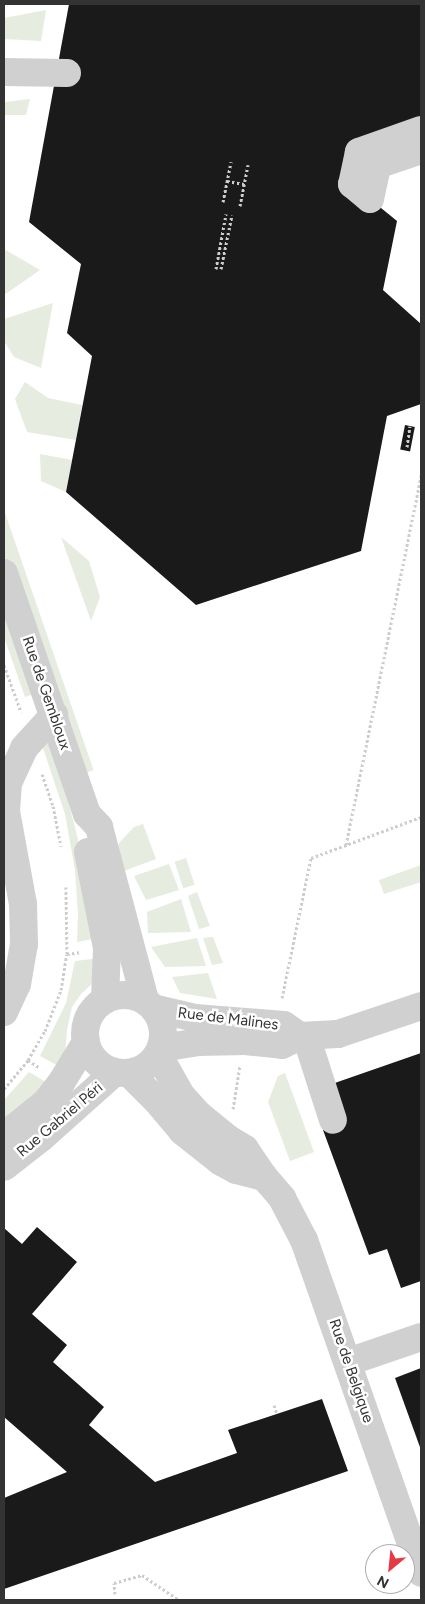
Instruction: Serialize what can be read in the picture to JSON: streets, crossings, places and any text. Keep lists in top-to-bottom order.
{
  "streets": {
    "street": [
      "Rue de Gembloux",
      "Rue de Malines",
      "Rue Gabriel Péri",
      "Rue de Belgique"
    ]
  },
  "crossings": [
    ["Rue de Gembloux", "Rue de Malines"],
    ["Rue de Gembloux", "Rue Gabriel Péri"],
    ["Rue de Gembloux", "Rue de Belgique"],
    ["Rue de Malines", "Rue Gabriel Péri"],
    ["Rue de Malines", "Rue de Belgique"],
    ["Rue Gabriel Péri", "Rue de Belgique"]
  ],
  "north": "bottom left"
}
